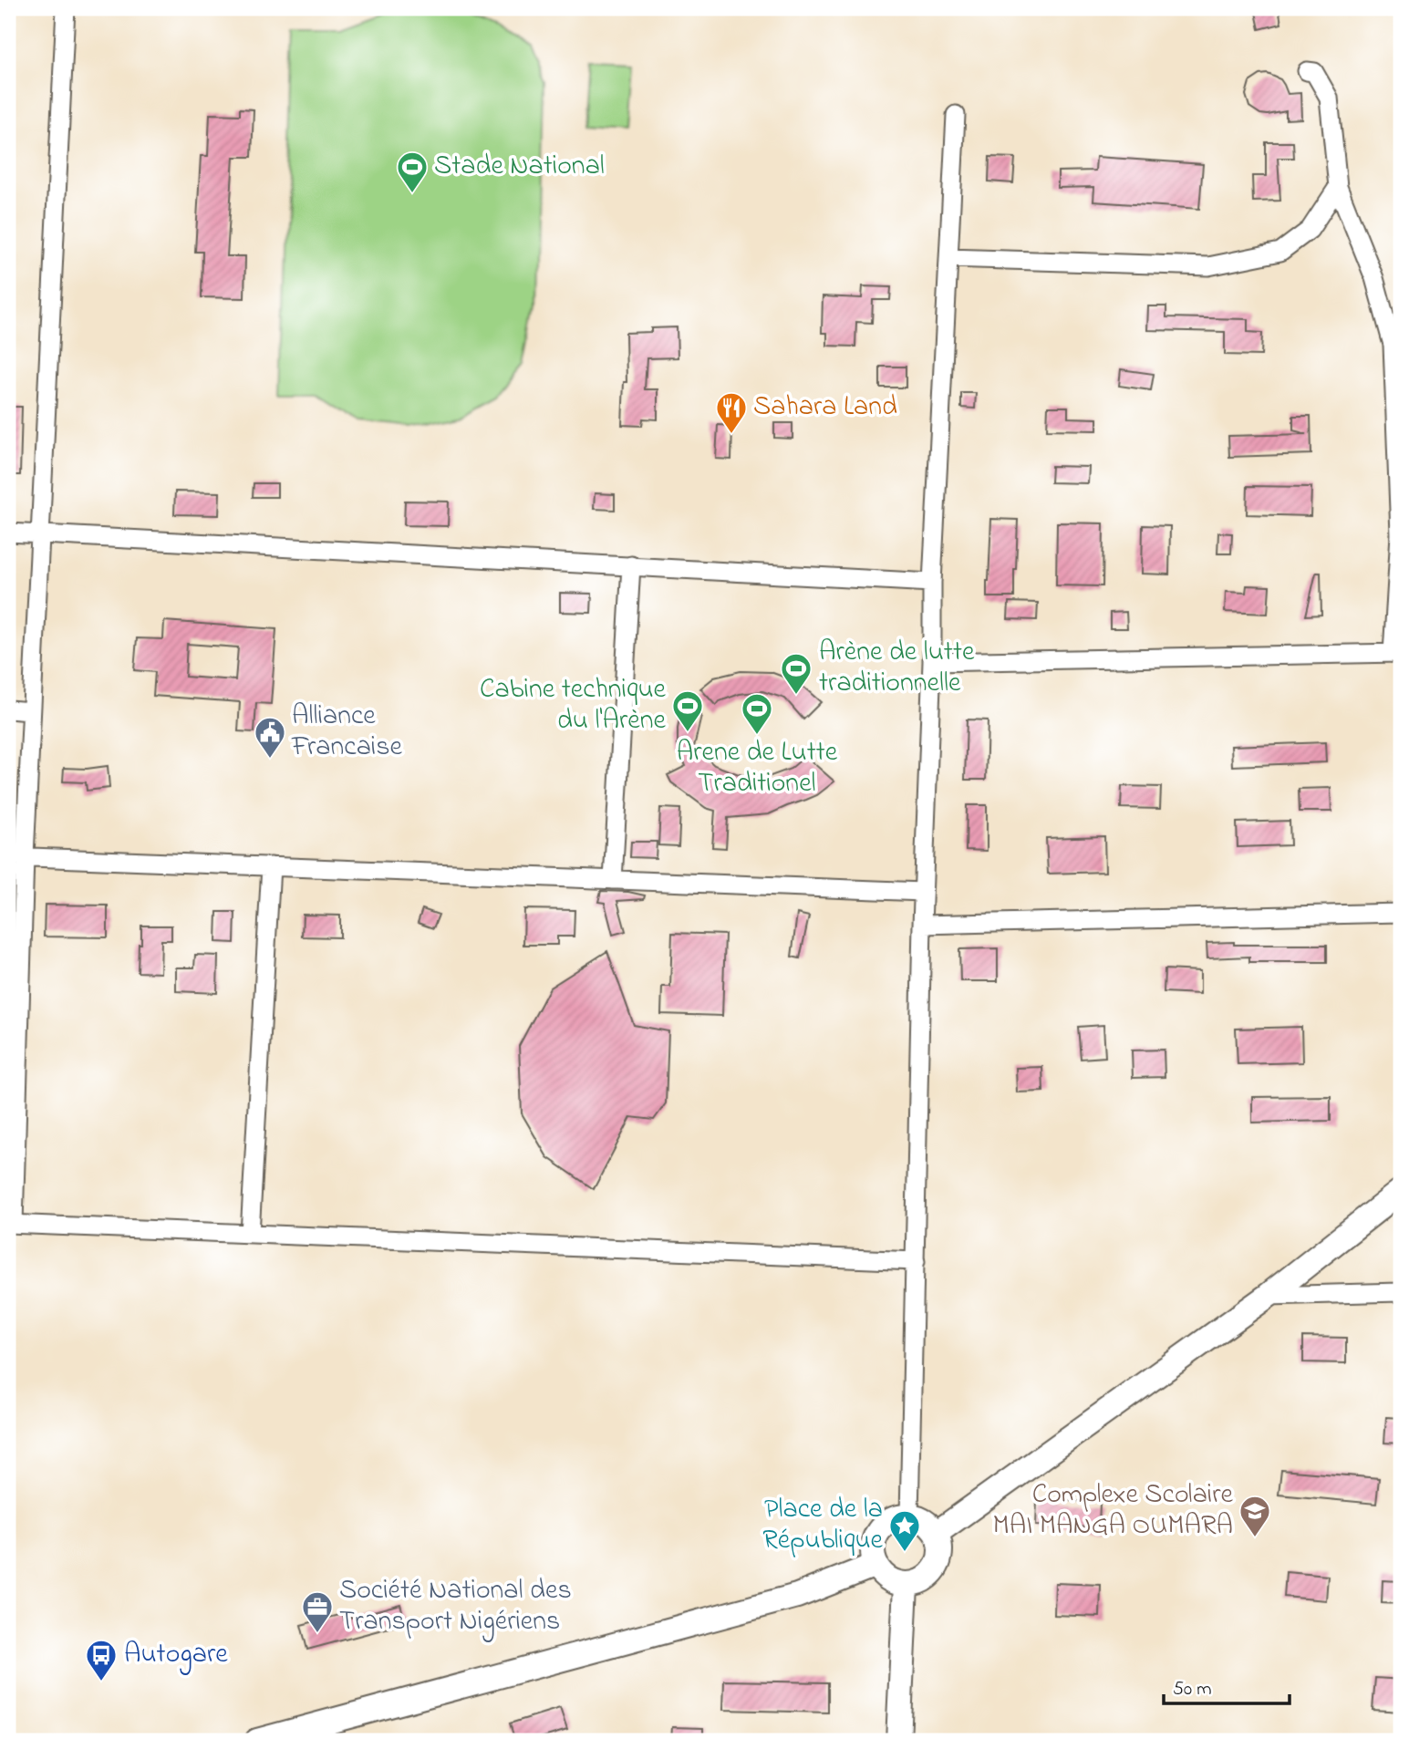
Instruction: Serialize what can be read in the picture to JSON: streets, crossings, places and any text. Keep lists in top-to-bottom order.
{
  "places": {
    "sports": [
      "Stade National",
      "Arène de lutte traditionnelle",
      "Cabine technique du l'Arène",
      "Arene de Lutte Traditionel"
    ],
    "restaurant": ["Sahara Land"],
    "public building": ["Alliance Francaise"],
    "school or university": ["Complexe Scolaire MAI MANGA OUMARA"],
    "place": ["Place de la République"],
    "office": ["Société National des Transport Nigériens"],
    "bus stop": ["Autogare"]
  },
  "scale_bar": "50 m"
}
